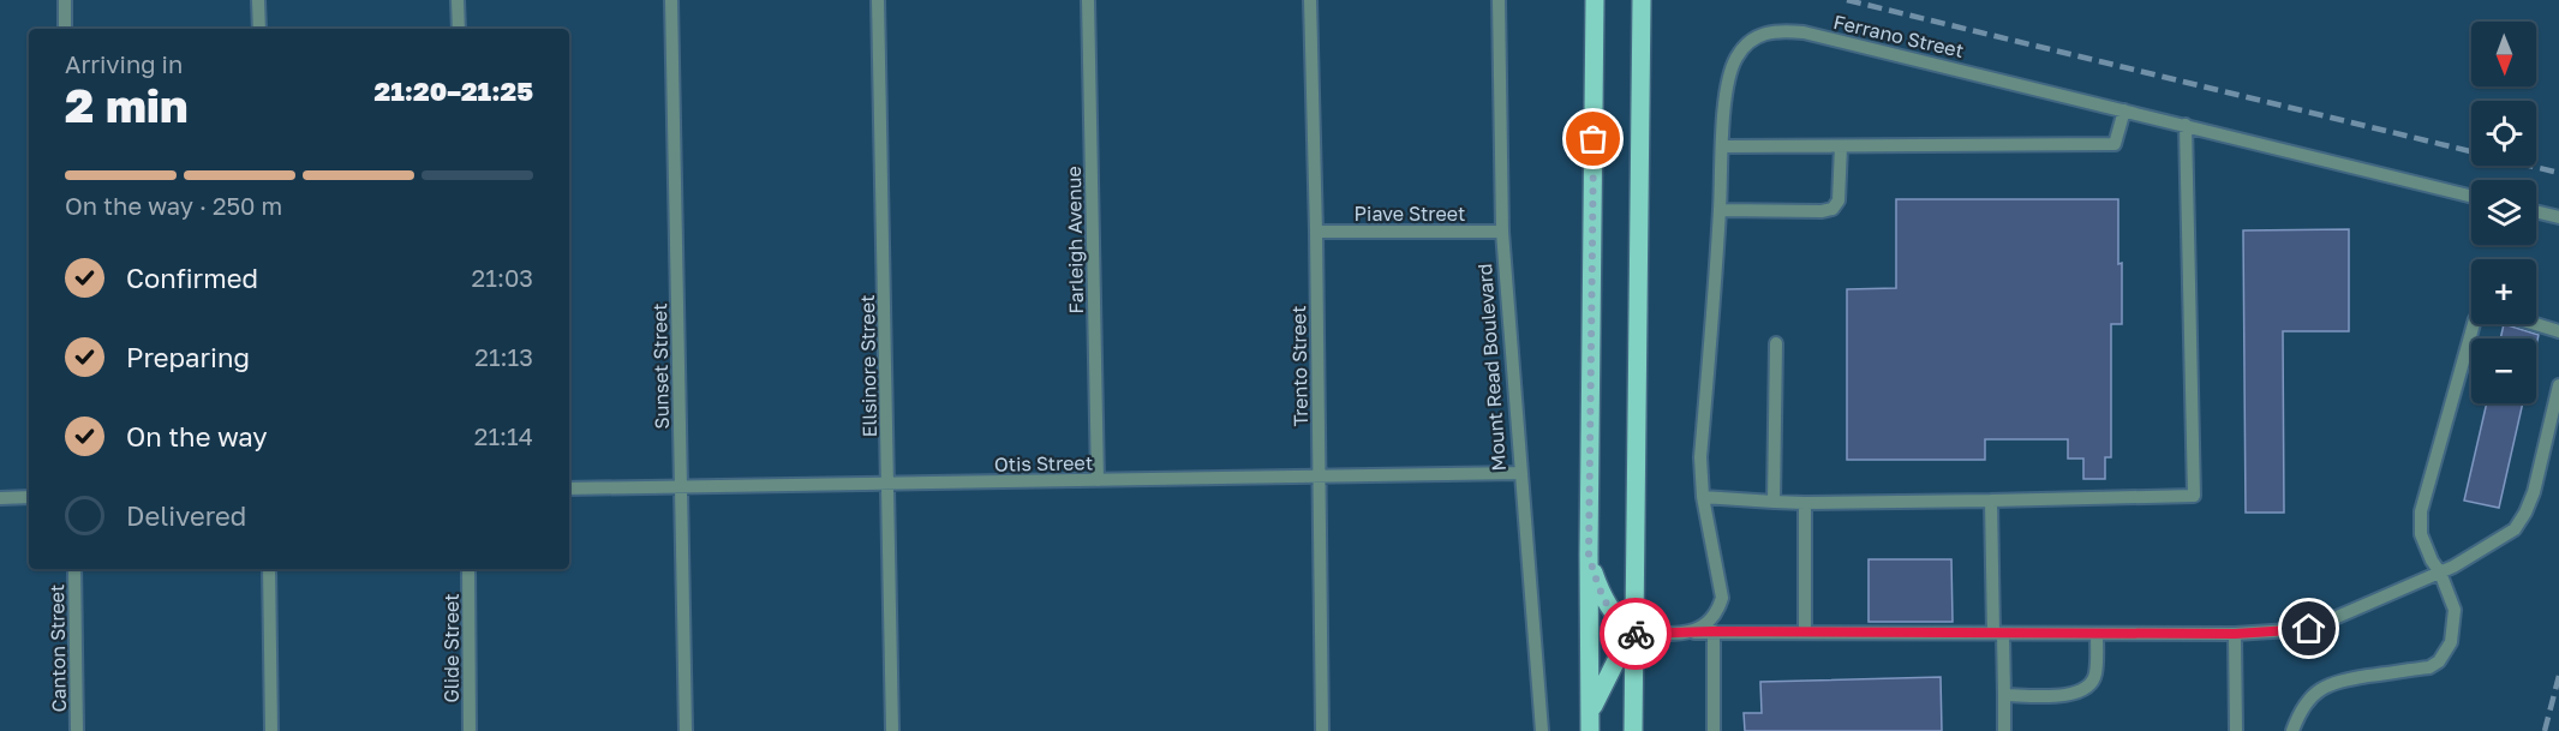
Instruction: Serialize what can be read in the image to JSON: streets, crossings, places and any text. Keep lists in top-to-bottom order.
{
  "streets": {
    "street": [
      "Ferrano Street",
      "Piave Street",
      "Farleigh Avenue",
      "Sunset Street",
      "Ellsinore Street",
      "Trento Street",
      "Mount Read Boulevard",
      "Otis Street",
      "Canton Street",
      "Glide Street"
    ]
  },
  "crossings": [
    ["Piave Street", "Trento Street"],
    ["Piave Street", "Mount Read Boulevard"],
    ["Farleigh Avenue", "Otis Street"],
    ["Sunset Street", "Otis Street"],
    ["Ellsinore Street", "Otis Street"],
    ["Trento Street", "Otis Street"],
    ["Mount Read Boulevard", "Otis Street"]
  ],
  "north": "bottom",
  "page": {
    "map_buttons": ["+", "−"],
    "heading": ["2 min", "Arriving in", "21:20–21:25"],
    "bar": "On the way · 250 m",
    "list": [
      ["Confirmed", "21:03"],
      ["Preparing", "21:13"],
      ["On the way", "21:14"],
      "Delivered"
    ]
  }
}
